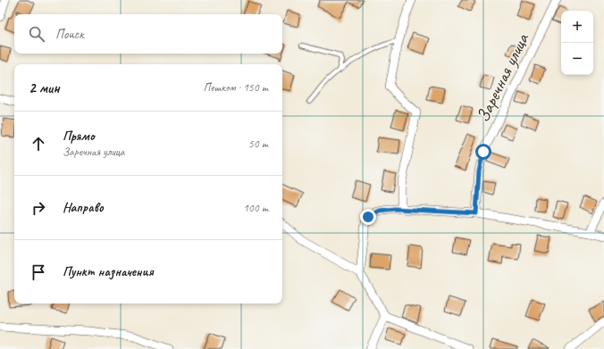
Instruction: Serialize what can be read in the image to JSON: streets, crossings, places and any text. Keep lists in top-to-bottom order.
{
  "streets": {
    "street": ["Заречная улица"]
  },
  "page": {
    "map_buttons": ["+", "−"],
    "search": "Поиск",
    "heading": ["2 мин", "Пешком · 150 m"],
    "list": [
      ["Прямо", "Заречная улица", "50 m"],
      ["Направо", "100 m"],
      "Пункт назначения"
    ]
  }
}
